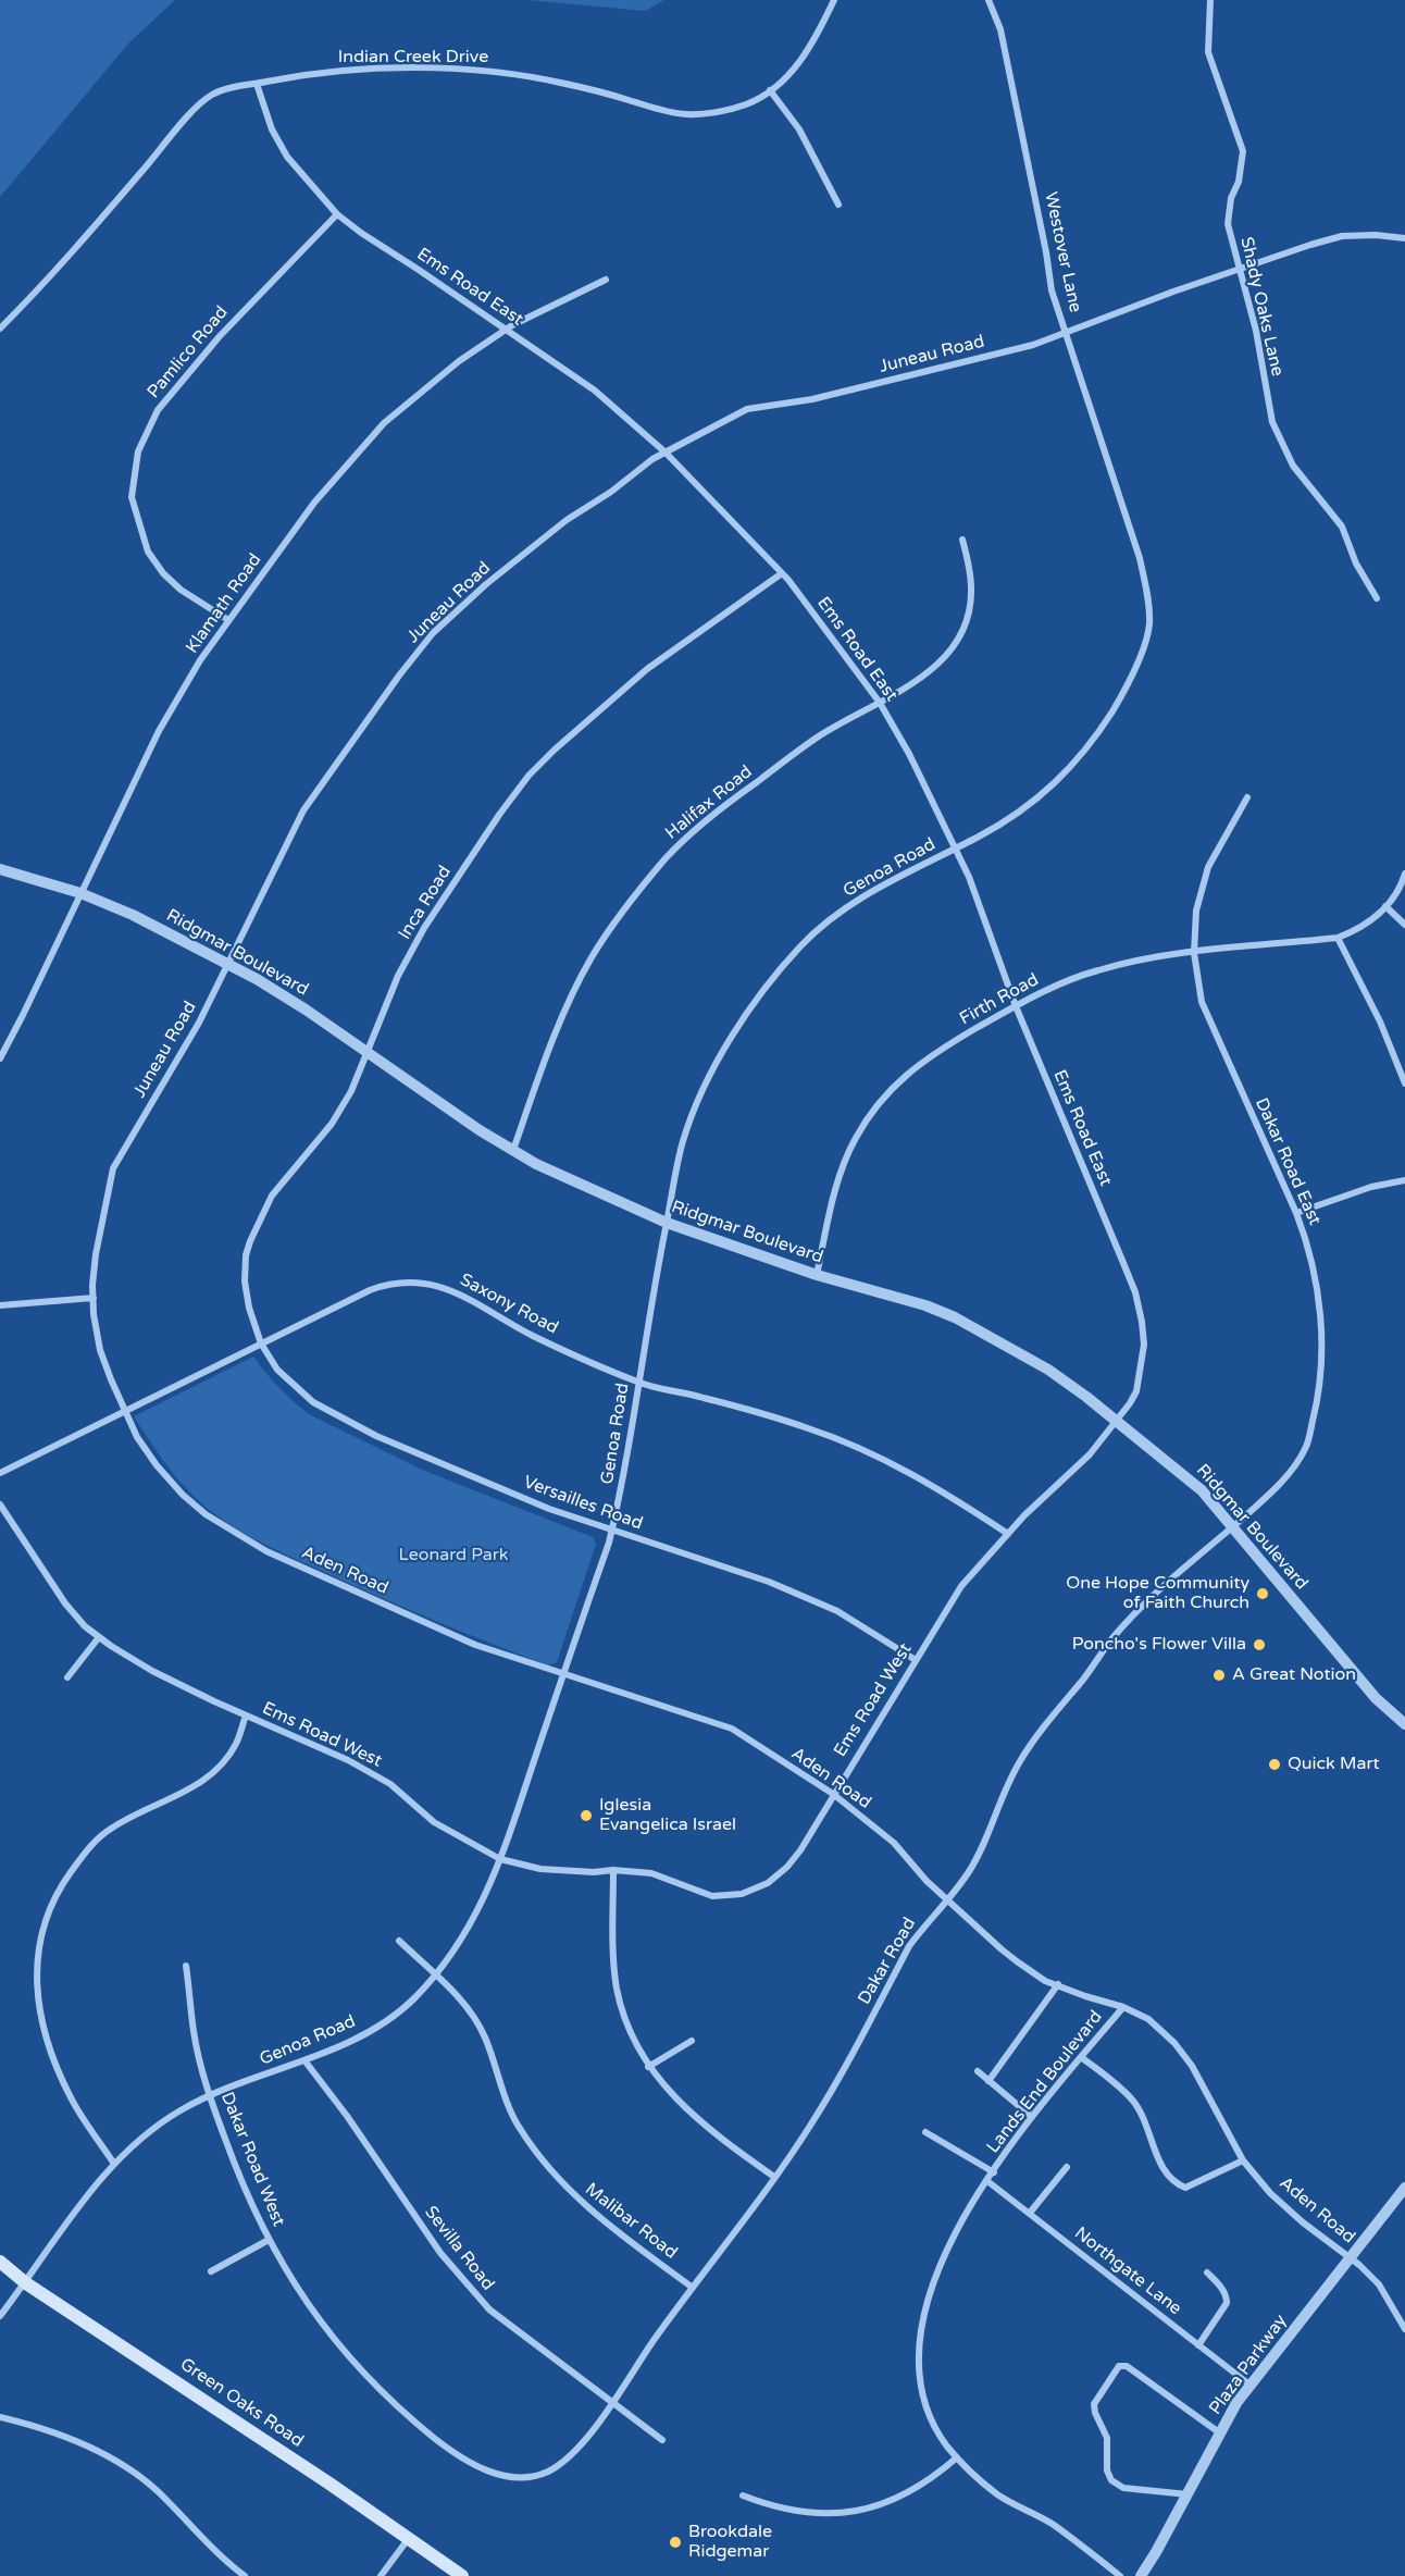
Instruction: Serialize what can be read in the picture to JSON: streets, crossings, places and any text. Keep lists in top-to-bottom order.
{
  "streets": {
    "main road": ["Green Oaks Road"],
    "street": [
      "Indian Creek Drive",
      "Westover Lane",
      "Ems Road East",
      "Shady Oaks Lane",
      "Pamlico Road",
      "Juneau Road",
      "Klamath Road",
      "Halifax Road",
      "Genoa Road",
      "Inca Road",
      "Ridgmar Boulevard",
      "Firth Road",
      "Dakar Road East",
      "Saxony Road",
      "Versailles Road",
      "Aden Road",
      "Ems Road West",
      "Dakar Road",
      "Lands End Boulevard",
      "Dakar Road West",
      "Malibar Road",
      "Sevilla Road",
      "Northgate Lane",
      "Plaza Parkway"
    ]
  },
  "crossings": [
    ["Indian Creek Drive", "Ems Road East"],
    ["Westover Lane", "Juneau Road"],
    ["Westover Lane", "Genoa Road"],
    ["Ems Road East", "Pamlico Road"],
    ["Ems Road East", "Juneau Road"],
    ["Ems Road East", "Klamath Road"],
    ["Ems Road East", "Halifax Road"],
    ["Ems Road East", "Genoa Road"],
    ["Ems Road East", "Inca Road"],
    ["Ems Road East", "Ridgmar Boulevard"],
    ["Ems Road East", "Firth Road"],
    ["Ems Road East", "Ems Road West"],
    ["Shady Oaks Lane", "Juneau Road"],
    ["Pamlico Road", "Klamath Road"],
    ["Juneau Road", "Ridgmar Boulevard"],
    ["Juneau Road", "Saxony Road"],
    ["Juneau Road", "Aden Road"],
    ["Klamath Road", "Ridgmar Boulevard"],
    ["Halifax Road", "Ridgmar Boulevard"],
    ["Genoa Road", "Ridgmar Boulevard"],
    ["Genoa Road", "Saxony Road"],
    ["Genoa Road", "Versailles Road"],
    ["Genoa Road", "Aden Road"],
    ["Genoa Road", "Ems Road West"],
    ["Genoa Road", "Dakar Road West"],
    ["Genoa Road", "Malibar Road"],
    ["Genoa Road", "Sevilla Road"],
    ["Genoa Road", "Green Oaks Road"],
    ["Inca Road", "Ridgmar Boulevard"],
    ["Inca Road", "Saxony Road"],
    ["Inca Road", "Versailles Road"],
    ["Ridgmar Boulevard", "Firth Road"],
    ["Ridgmar Boulevard", "Dakar Road East"],
    ["Ridgmar Boulevard", "Ems Road West"],
    ["Ridgmar Boulevard", "Dakar Road"],
    ["Firth Road", "Dakar Road East"],
    ["Dakar Road East", "Dakar Road"],
    ["Saxony Road", "Versailles Road"],
    ["Saxony Road", "Aden Road"],
    ["Saxony Road", "Ems Road West"],
    ["Versailles Road", "Ems Road West"],
    ["Aden Road", "Ems Road West"],
    ["Aden Road", "Dakar Road"],
    ["Aden Road", "Lands End Boulevard"],
    ["Aden Road", "Plaza Parkway"],
    ["Dakar Road", "Dakar Road West"],
    ["Dakar Road", "Malibar Road"],
    ["Dakar Road", "Sevilla Road"],
    ["Lands End Boulevard", "Northgate Lane"],
    ["Dakar Road West", "Sevilla Road"],
    ["Northgate Lane", "Plaza Parkway"]
  ],
  "parks": ["Leonard Park"],
  "places": [
    "One Hope Community of Faith Church",
    "Poncho's Flower Villa",
    "A Great Notion",
    "Quick Mart",
    "Iglesia Evangelica Israel",
    "Brookdale Ridgemar"
  ]
}
